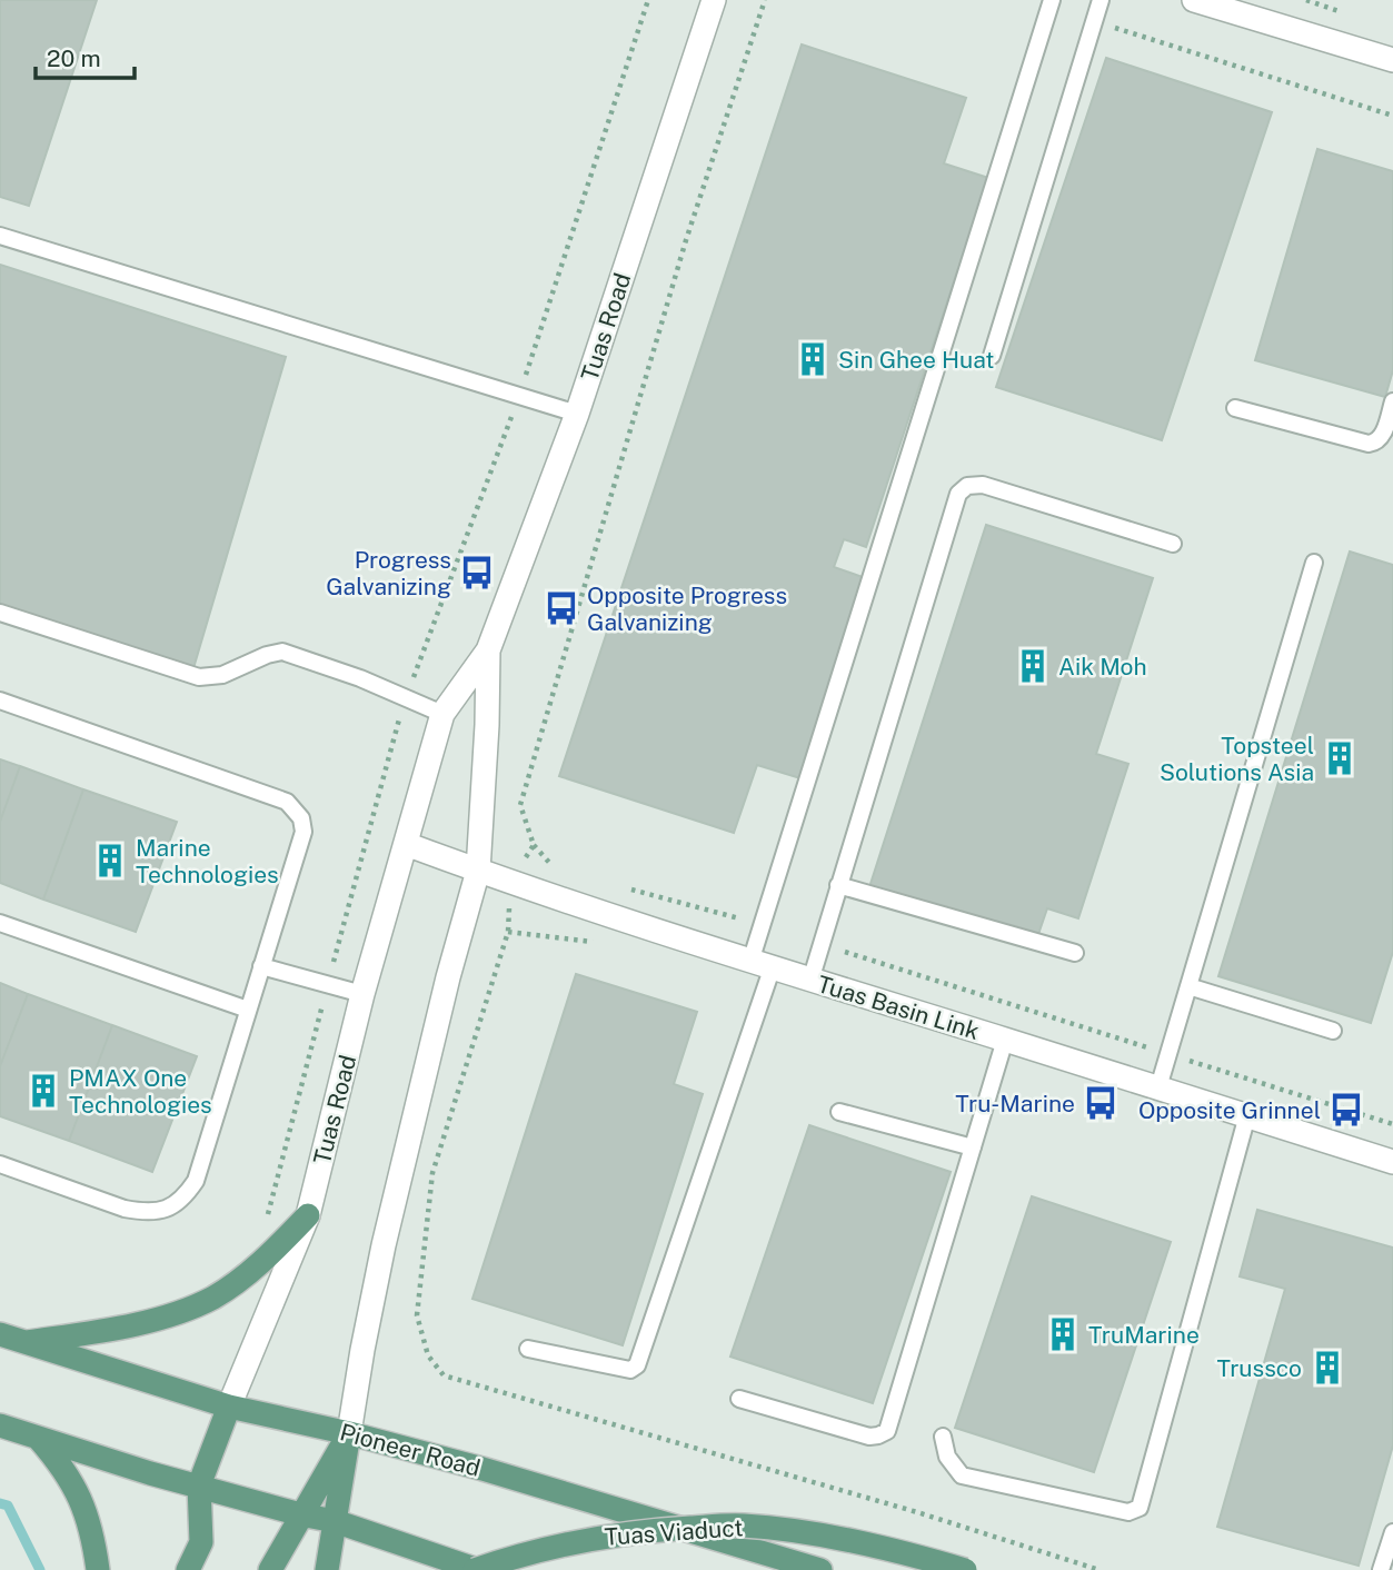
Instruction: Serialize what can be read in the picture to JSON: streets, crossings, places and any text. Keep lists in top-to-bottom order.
{
  "streets": {
    "main road": ["Tuas Road", "Pioneer Road", "Tuas Viaduct"],
    "street": ["Tuas Basin Link"]
  },
  "crossings": [
    ["Tuas Road", "Tuas Basin Link"],
    ["Tuas Road", "Pioneer Road"]
  ],
  "places": {
    "building": [
      "Sin Ghee Huat",
      "Aik Moh",
      "Topsteel Solutions Asia",
      "Marine Technologies",
      "PMAX One Technologies",
      "TruMarine",
      "Trussco"
    ],
    "bus stop": [
      "Progress Galvanizing",
      "Opposite Progress Galvanizing",
      "Tru-Marine",
      "Opposite Grinnel"
    ]
  },
  "scale_bar": "20 m"
}
